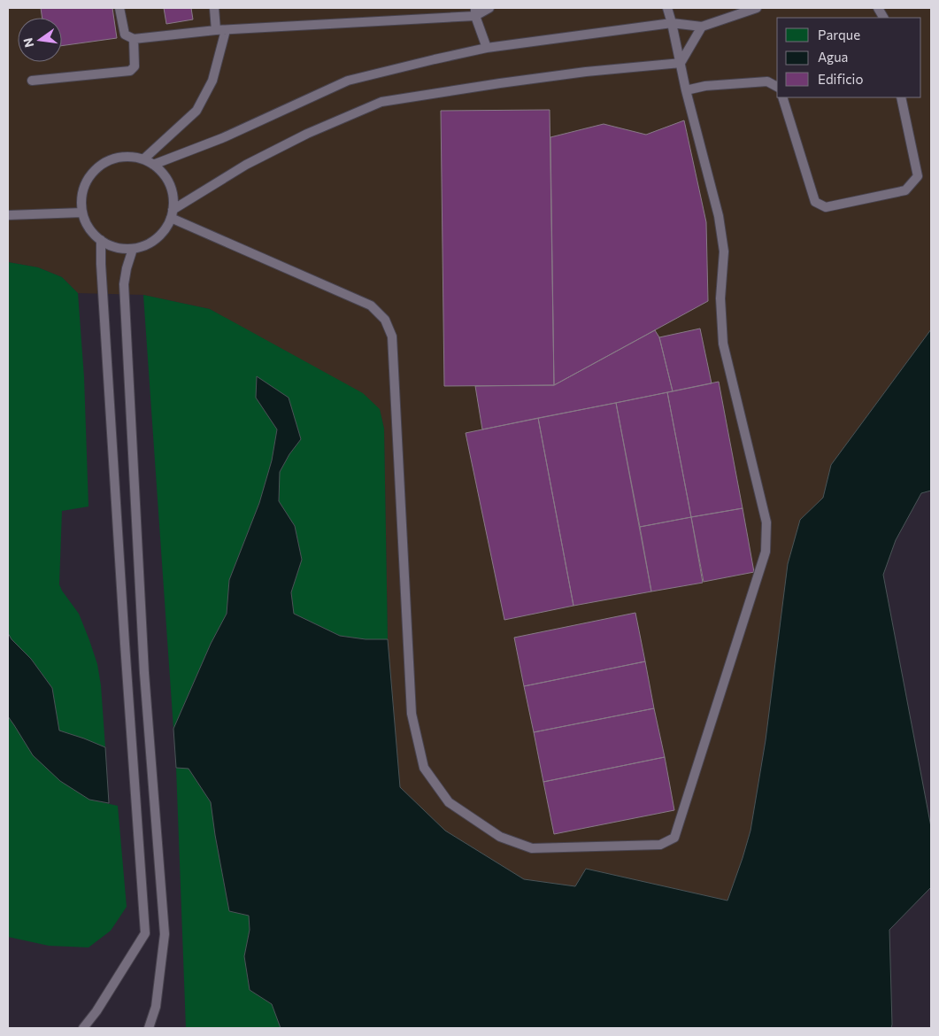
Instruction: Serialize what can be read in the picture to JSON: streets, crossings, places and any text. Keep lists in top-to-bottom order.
{
  "legend": ["Parque", "Agua", "Edificio"],
  "north": "left"
}
